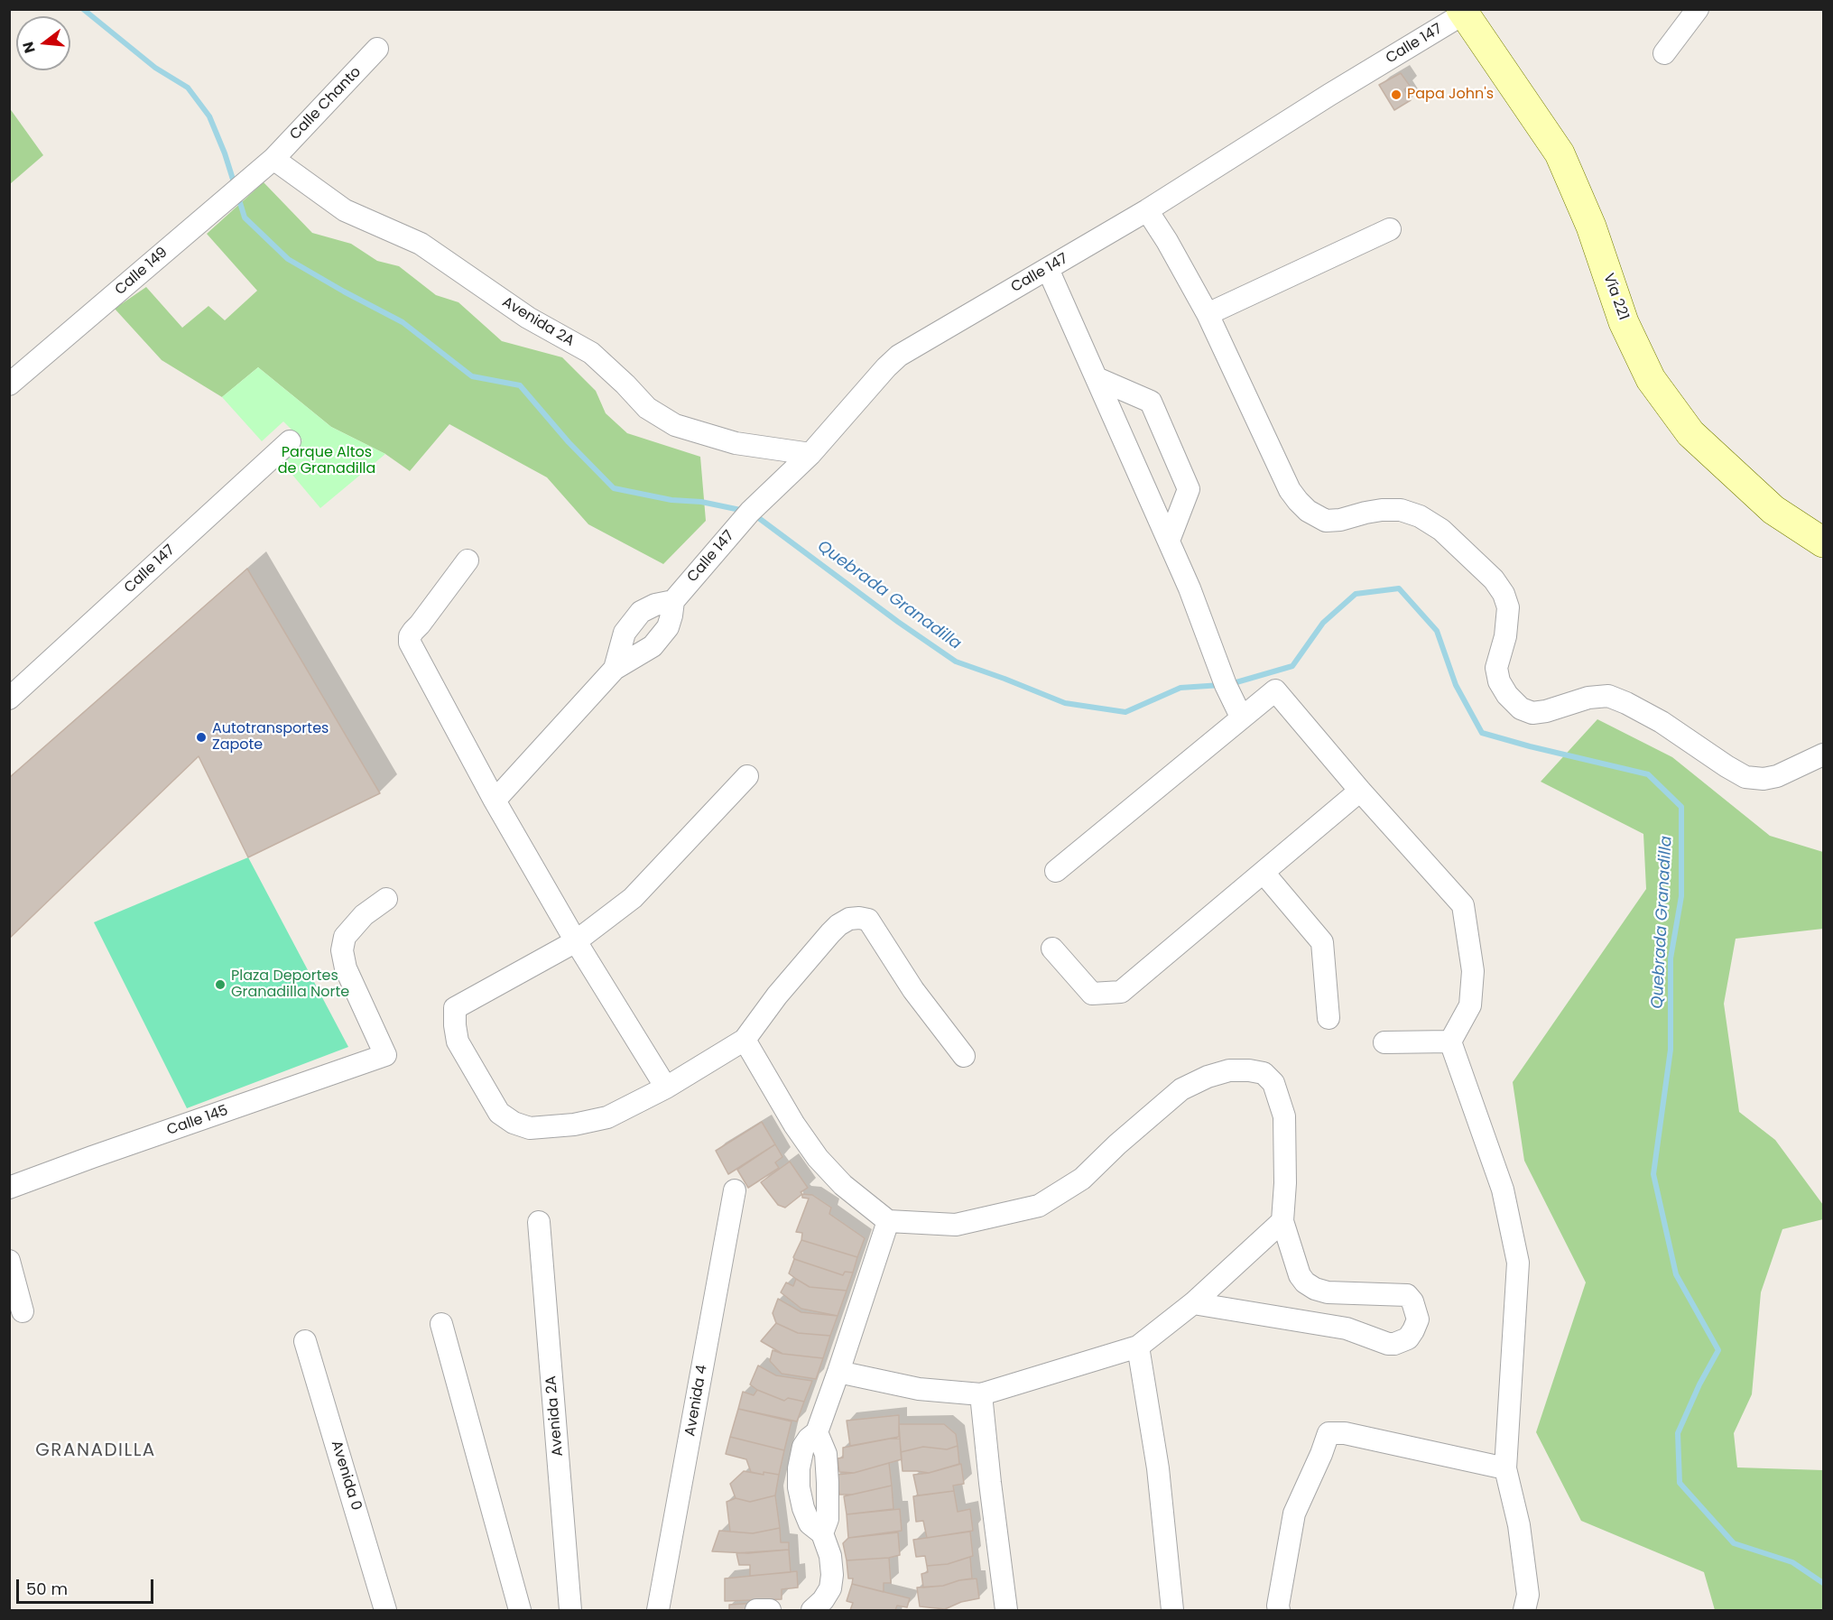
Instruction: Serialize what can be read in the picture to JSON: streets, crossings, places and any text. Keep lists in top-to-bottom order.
{
  "streets": {
    "main road": ["Vía 221"],
    "street": [
      "Calle 147",
      "Calle Chanto",
      "Calle 149",
      "Avenida 2A",
      "Calle 145",
      "Avenida 4",
      "Avenida 0"
    ]
  },
  "crossings": [
    ["Calle 147", "Vía 221"],
    ["Calle 147", "Avenida 2A"],
    ["Calle Chanto", "Calle 149"],
    ["Calle Chanto", "Avenida 2A"],
    ["Calle 149", "Avenida 2A"]
  ],
  "districts": ["GRANADILLA"],
  "water": ["Quebrada Granadilla"],
  "parks": ["Parque Altos de Granadilla"],
  "places": ["Papa John's", "Autotransportes Zapote", "Plaza Deportes Granadilla Norte"],
  "scale_bar": "50 m",
  "north": "left"
}
